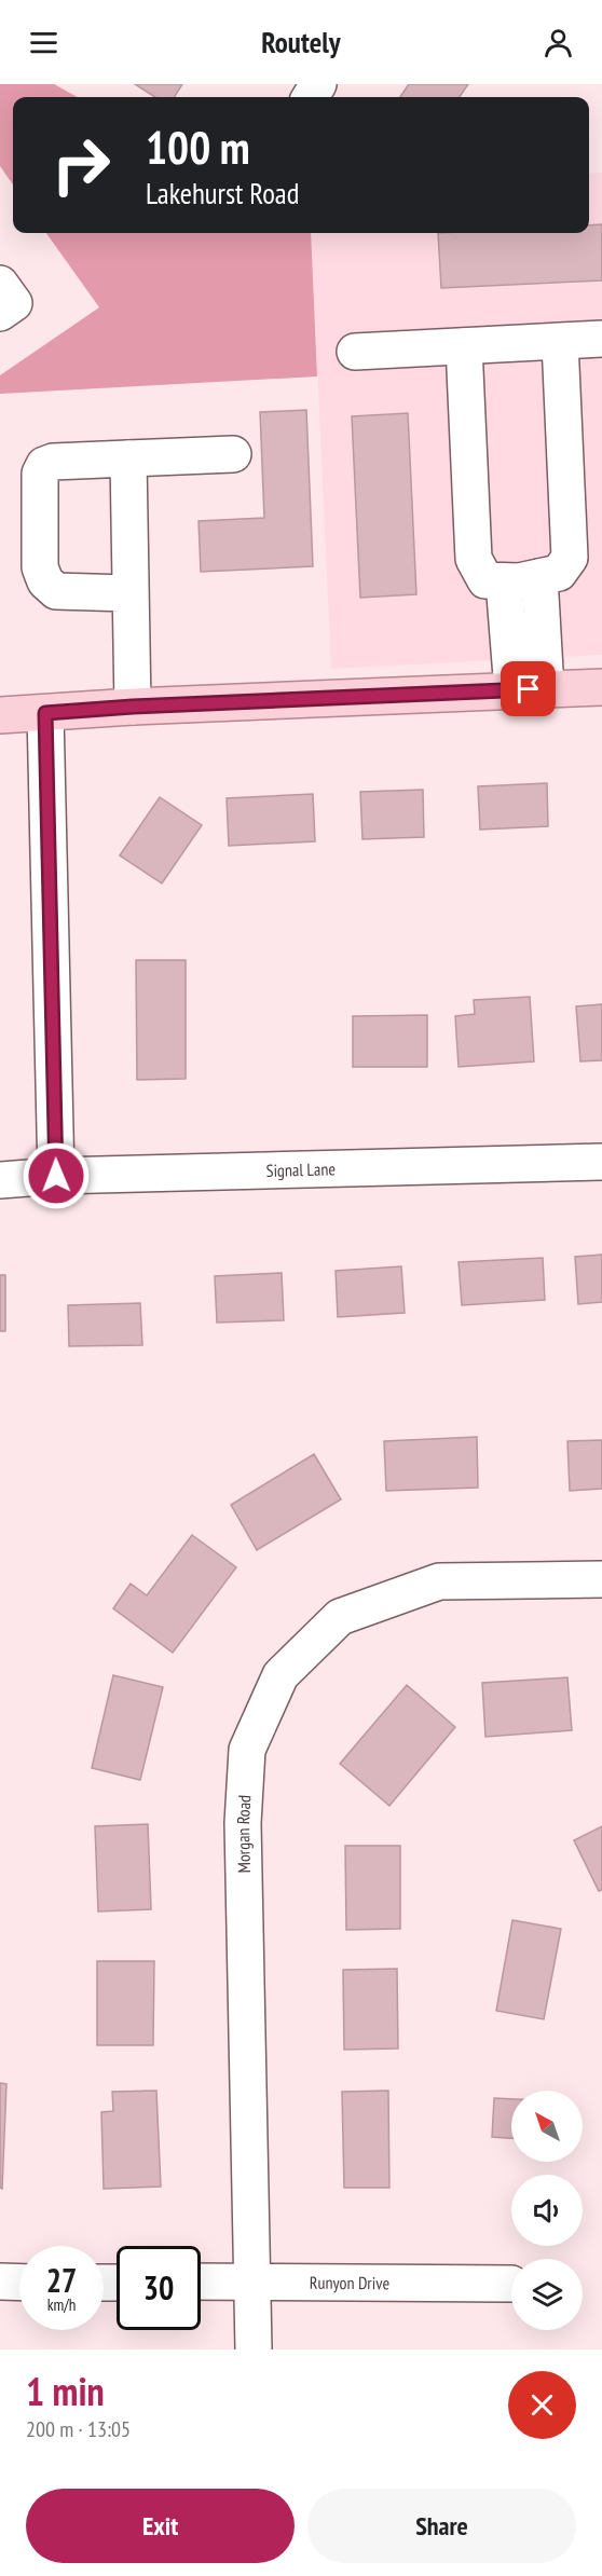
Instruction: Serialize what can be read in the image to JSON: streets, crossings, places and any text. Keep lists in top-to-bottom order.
{
  "streets": {
    "street": ["Signal Lane", "Morgan Road", "Runyon Drive"]
  },
  "crossings": [
    ["Morgan Road", "Runyon Drive"]
  ],
  "north": "top left",
  "page": {
    "header": "Routely",
    "turn": ["100 m", "Lakehurst Road"],
    "speed": "27 km/h",
    "limit": "30",
    "heading": ["1 min", "200 m · 13:05"],
    "buttons": ["Exit", "Share"]
  }
}
